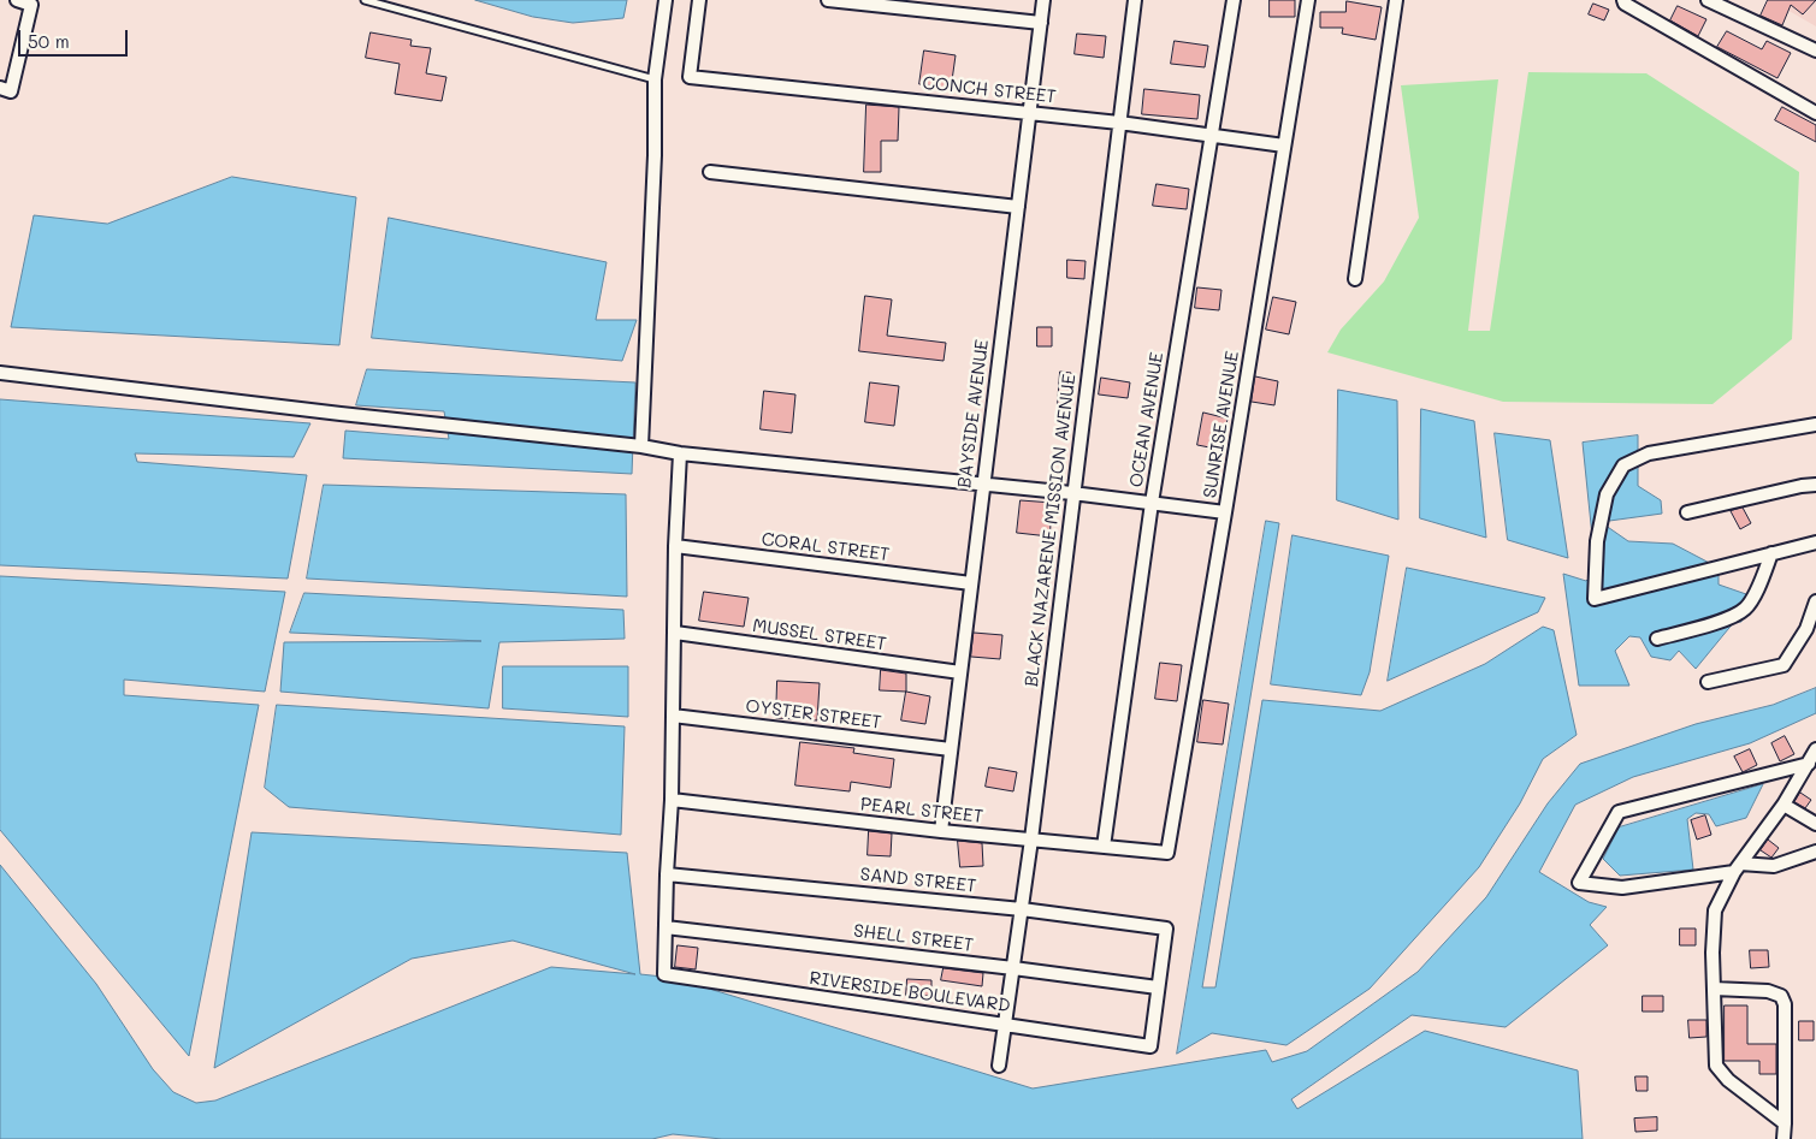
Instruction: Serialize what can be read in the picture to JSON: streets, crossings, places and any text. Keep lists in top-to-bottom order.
{
  "streets": {
    "street": [
      "CONCH STREET",
      "BAYSIDE AVENUE",
      "OCEAN AVENUE",
      "SUNRISE AVENUE",
      "BLACK NAZARENE MISSION AVENUE",
      "CORAL STREET",
      "MUSSEL STREET",
      "OYSTER STREET",
      "PEARL STREET",
      "SAND STREET",
      "SHELL STREET",
      "RIVERSIDE BOULEVARD"
    ]
  },
  "crossings": [
    ["CONCH STREET", "BAYSIDE AVENUE"],
    ["CONCH STREET", "OCEAN AVENUE"],
    ["CONCH STREET", "SUNRISE AVENUE"],
    ["CONCH STREET", "BLACK NAZARENE MISSION AVENUE"],
    ["BAYSIDE AVENUE", "CORAL STREET"],
    ["BAYSIDE AVENUE", "MUSSEL STREET"],
    ["BAYSIDE AVENUE", "OYSTER STREET"],
    ["BAYSIDE AVENUE", "PEARL STREET"],
    ["OCEAN AVENUE", "PEARL STREET"],
    ["SUNRISE AVENUE", "PEARL STREET"],
    ["BLACK NAZARENE MISSION AVENUE", "PEARL STREET"],
    ["BLACK NAZARENE MISSION AVENUE", "SAND STREET"],
    ["BLACK NAZARENE MISSION AVENUE", "SHELL STREET"],
    ["BLACK NAZARENE MISSION AVENUE", "RIVERSIDE BOULEVARD"],
    ["SAND STREET", "SHELL STREET"],
    ["SAND STREET", "RIVERSIDE BOULEVARD"],
    ["SHELL STREET", "RIVERSIDE BOULEVARD"]
  ],
  "scale_bar": "50 m"
}
